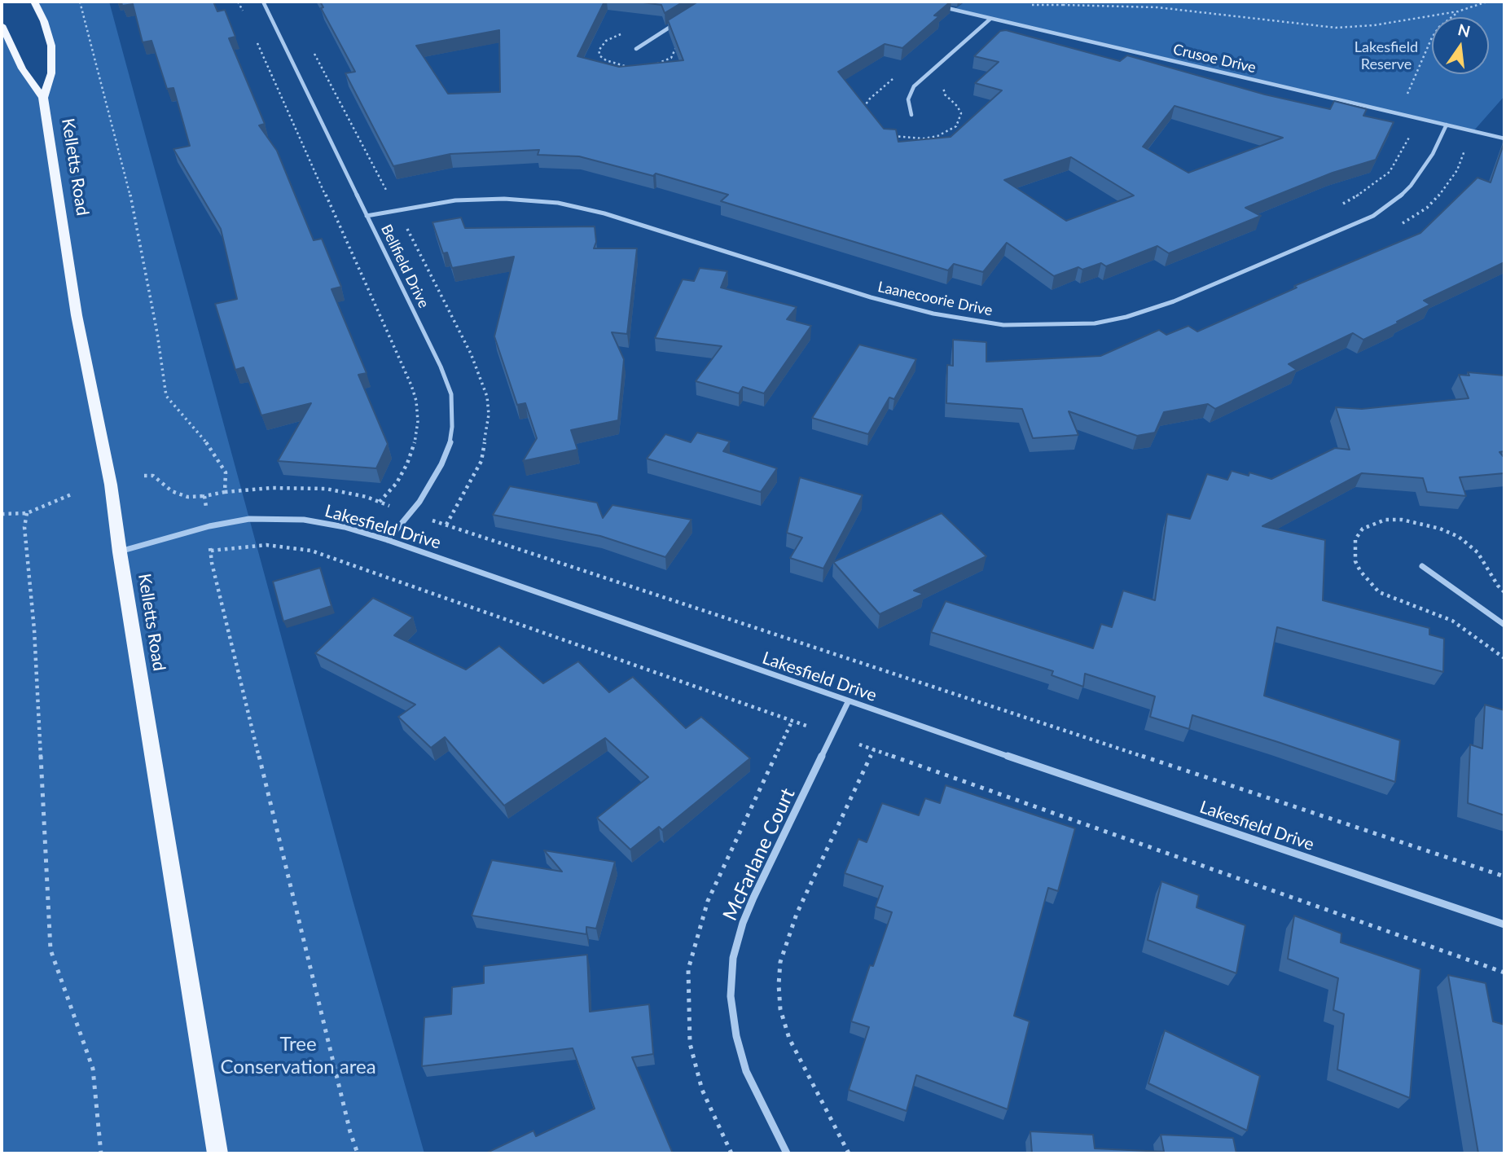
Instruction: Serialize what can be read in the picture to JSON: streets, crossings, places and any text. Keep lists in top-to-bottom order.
{
  "streets": {
    "main road": ["Kelletts Road"],
    "street": [
      "Crusoe Drive",
      "Bellfield Drive",
      "Laanecoorie Drive",
      "Lakesfield Drive",
      "McFarlane Court"
    ]
  },
  "crossings": [
    ["Crusoe Drive", "Laanecoorie Drive"],
    ["Kelletts Road", "Lakesfield Drive"],
    ["Bellfield Drive", "Laanecoorie Drive"],
    ["Bellfield Drive", "Lakesfield Drive"],
    ["Lakesfield Drive", "McFarlane Court"]
  ],
  "parks": ["Lakesfield Reserve", "Tree Conservation area"],
  "north": "top"
}
